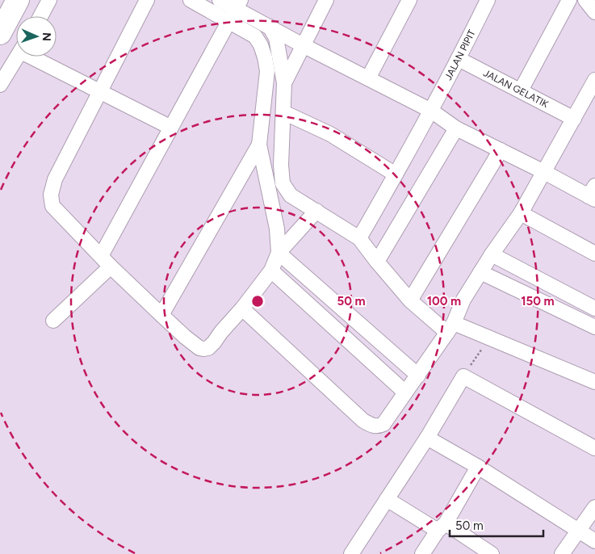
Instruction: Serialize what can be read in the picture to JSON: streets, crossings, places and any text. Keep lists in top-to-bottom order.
{
  "streets": {
    "street": ["JALAN PIPIT", "JALAN GELATIK"]
  },
  "crossings": [
    ["JALAN PIPIT", "JALAN GELATIK"]
  ],
  "scale_bar": "50 m",
  "north": "right",
  "rings": ["50 m", "100 m", "150 m"]
}
